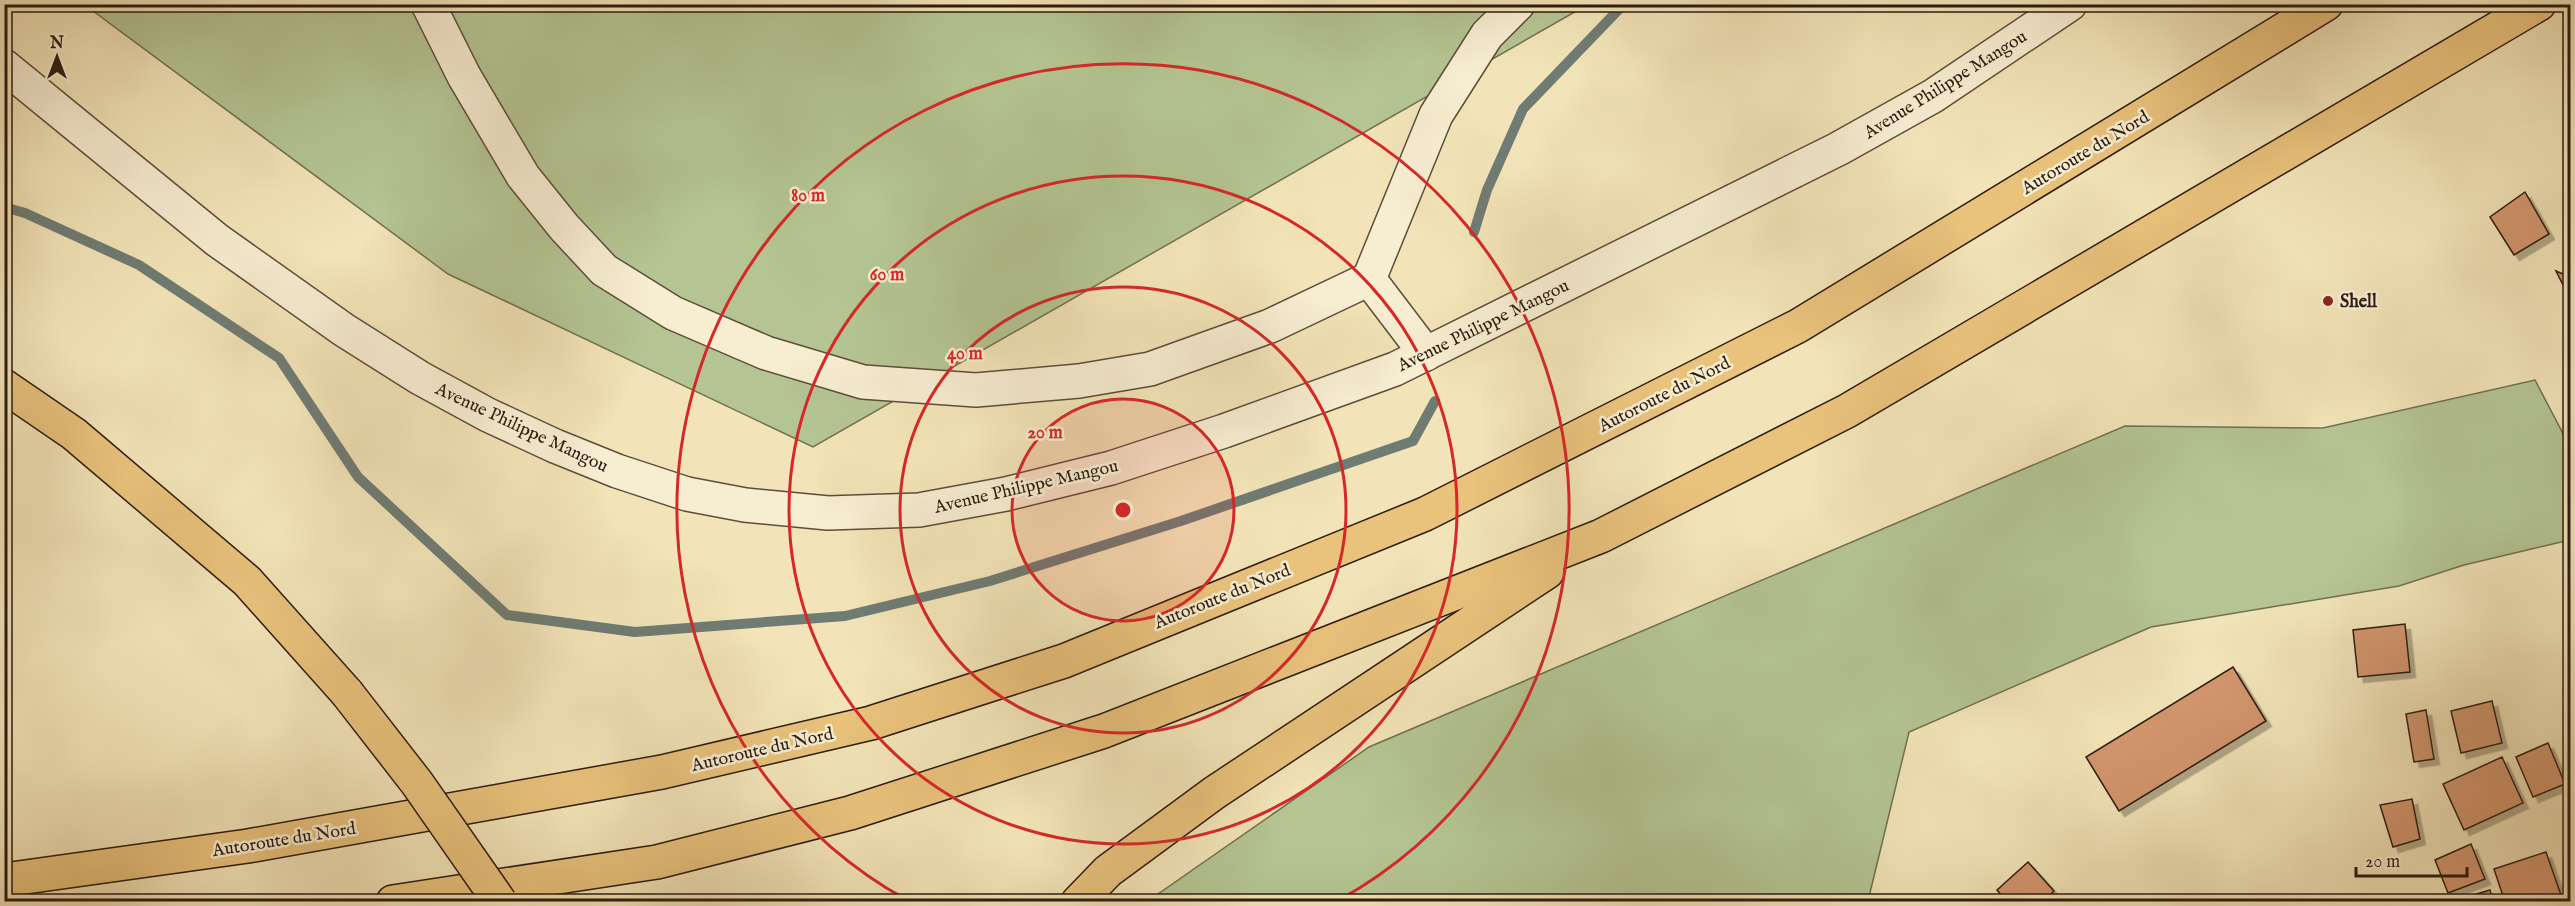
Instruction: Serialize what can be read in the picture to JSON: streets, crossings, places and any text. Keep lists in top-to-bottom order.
{
  "streets": {
    "highway": ["Autoroute du Nord"],
    "street": ["Avenue Philippe Mangou"]
  },
  "places": ["Shell"],
  "scale_bar": "20 m",
  "north": "top",
  "rings": [
    "80 m",
    "60 m",
    "40 m",
    "20 m"
  ]
}
